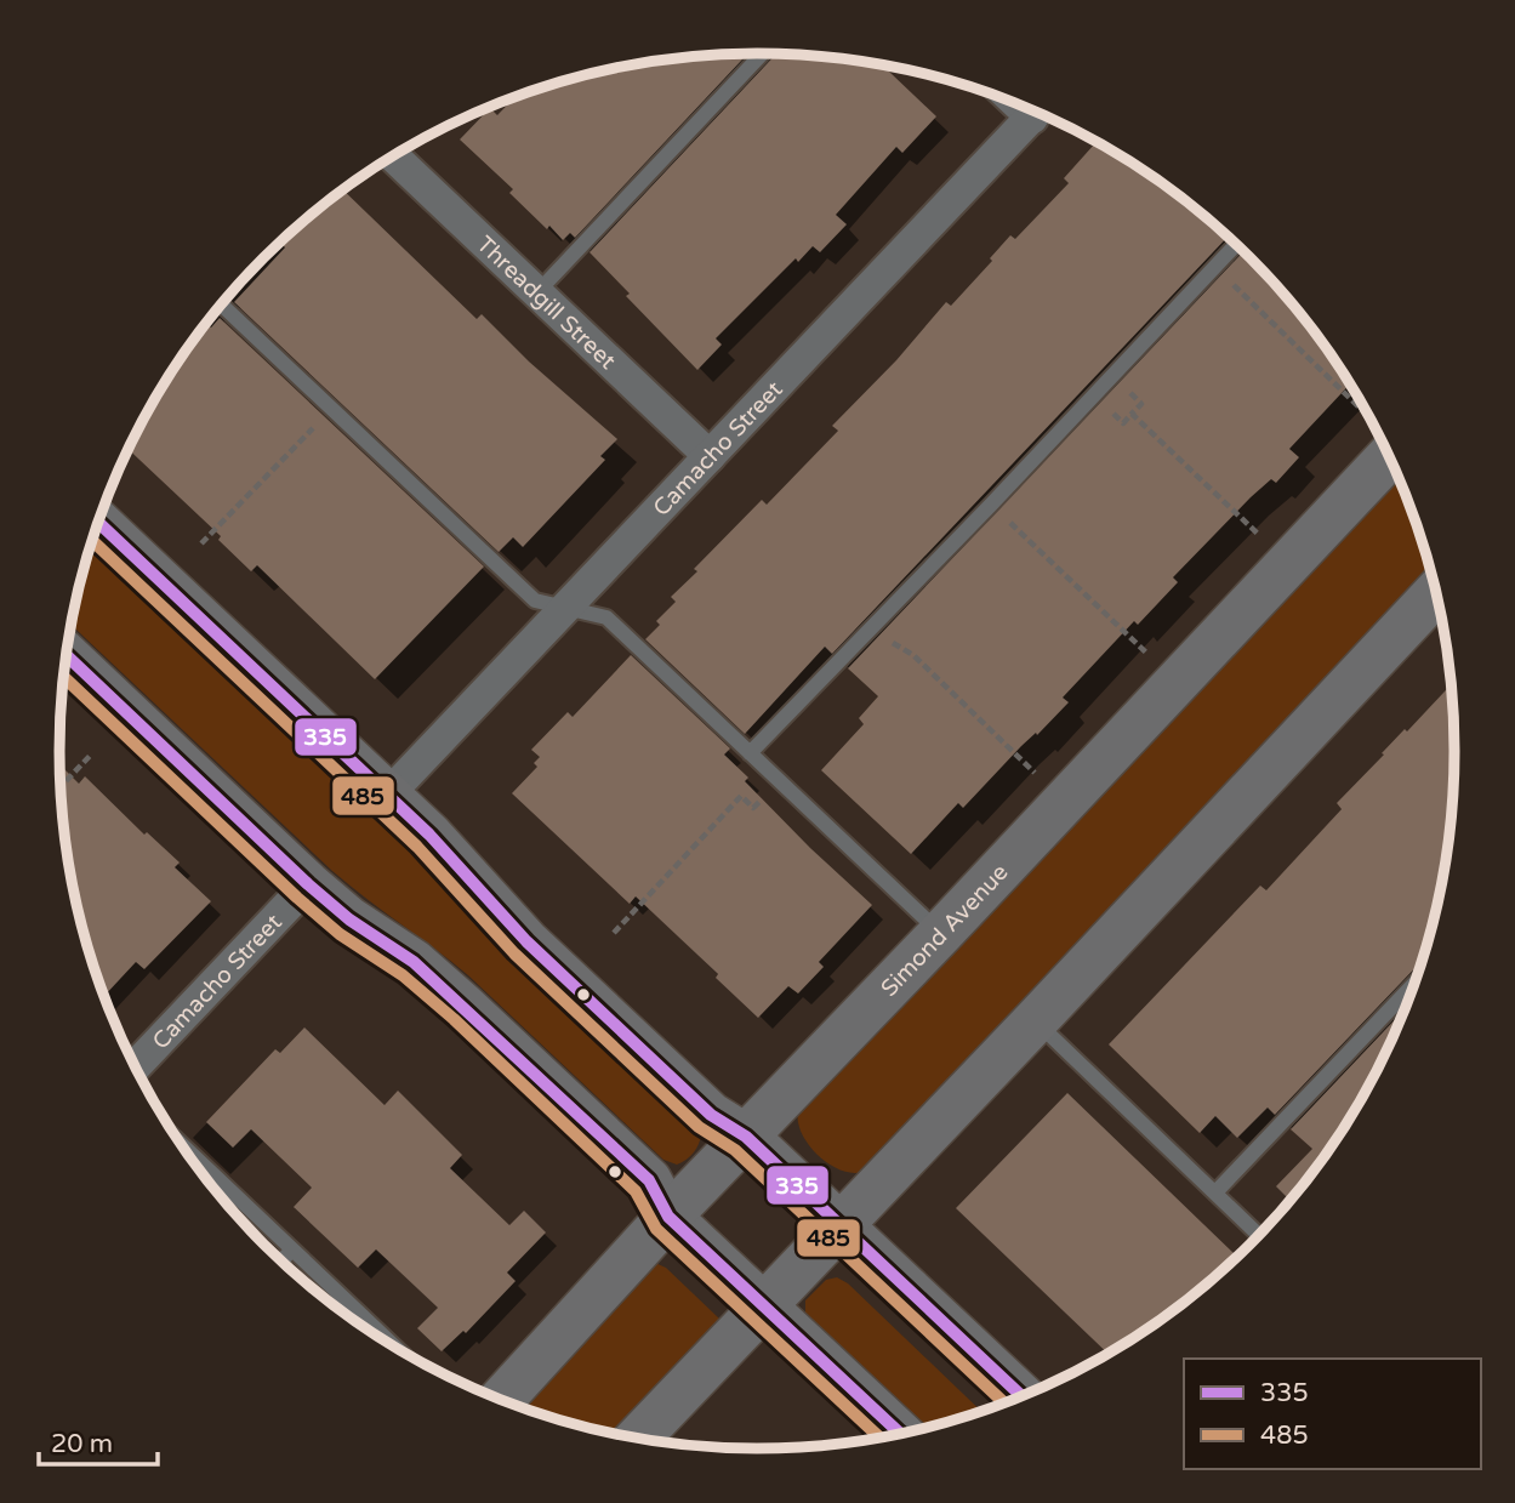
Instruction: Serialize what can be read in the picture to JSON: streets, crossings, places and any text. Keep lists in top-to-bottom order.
{
  "streets": {
    "street": ["Threadgill Street", "Camacho Street", "Simond Avenue"]
  },
  "crossings": [
    ["Threadgill Street", "Camacho Street"]
  ],
  "lines": ["transit line 335", "transit line 485"],
  "legend": ["335", "485"],
  "scale_bar": "20 m"
}
